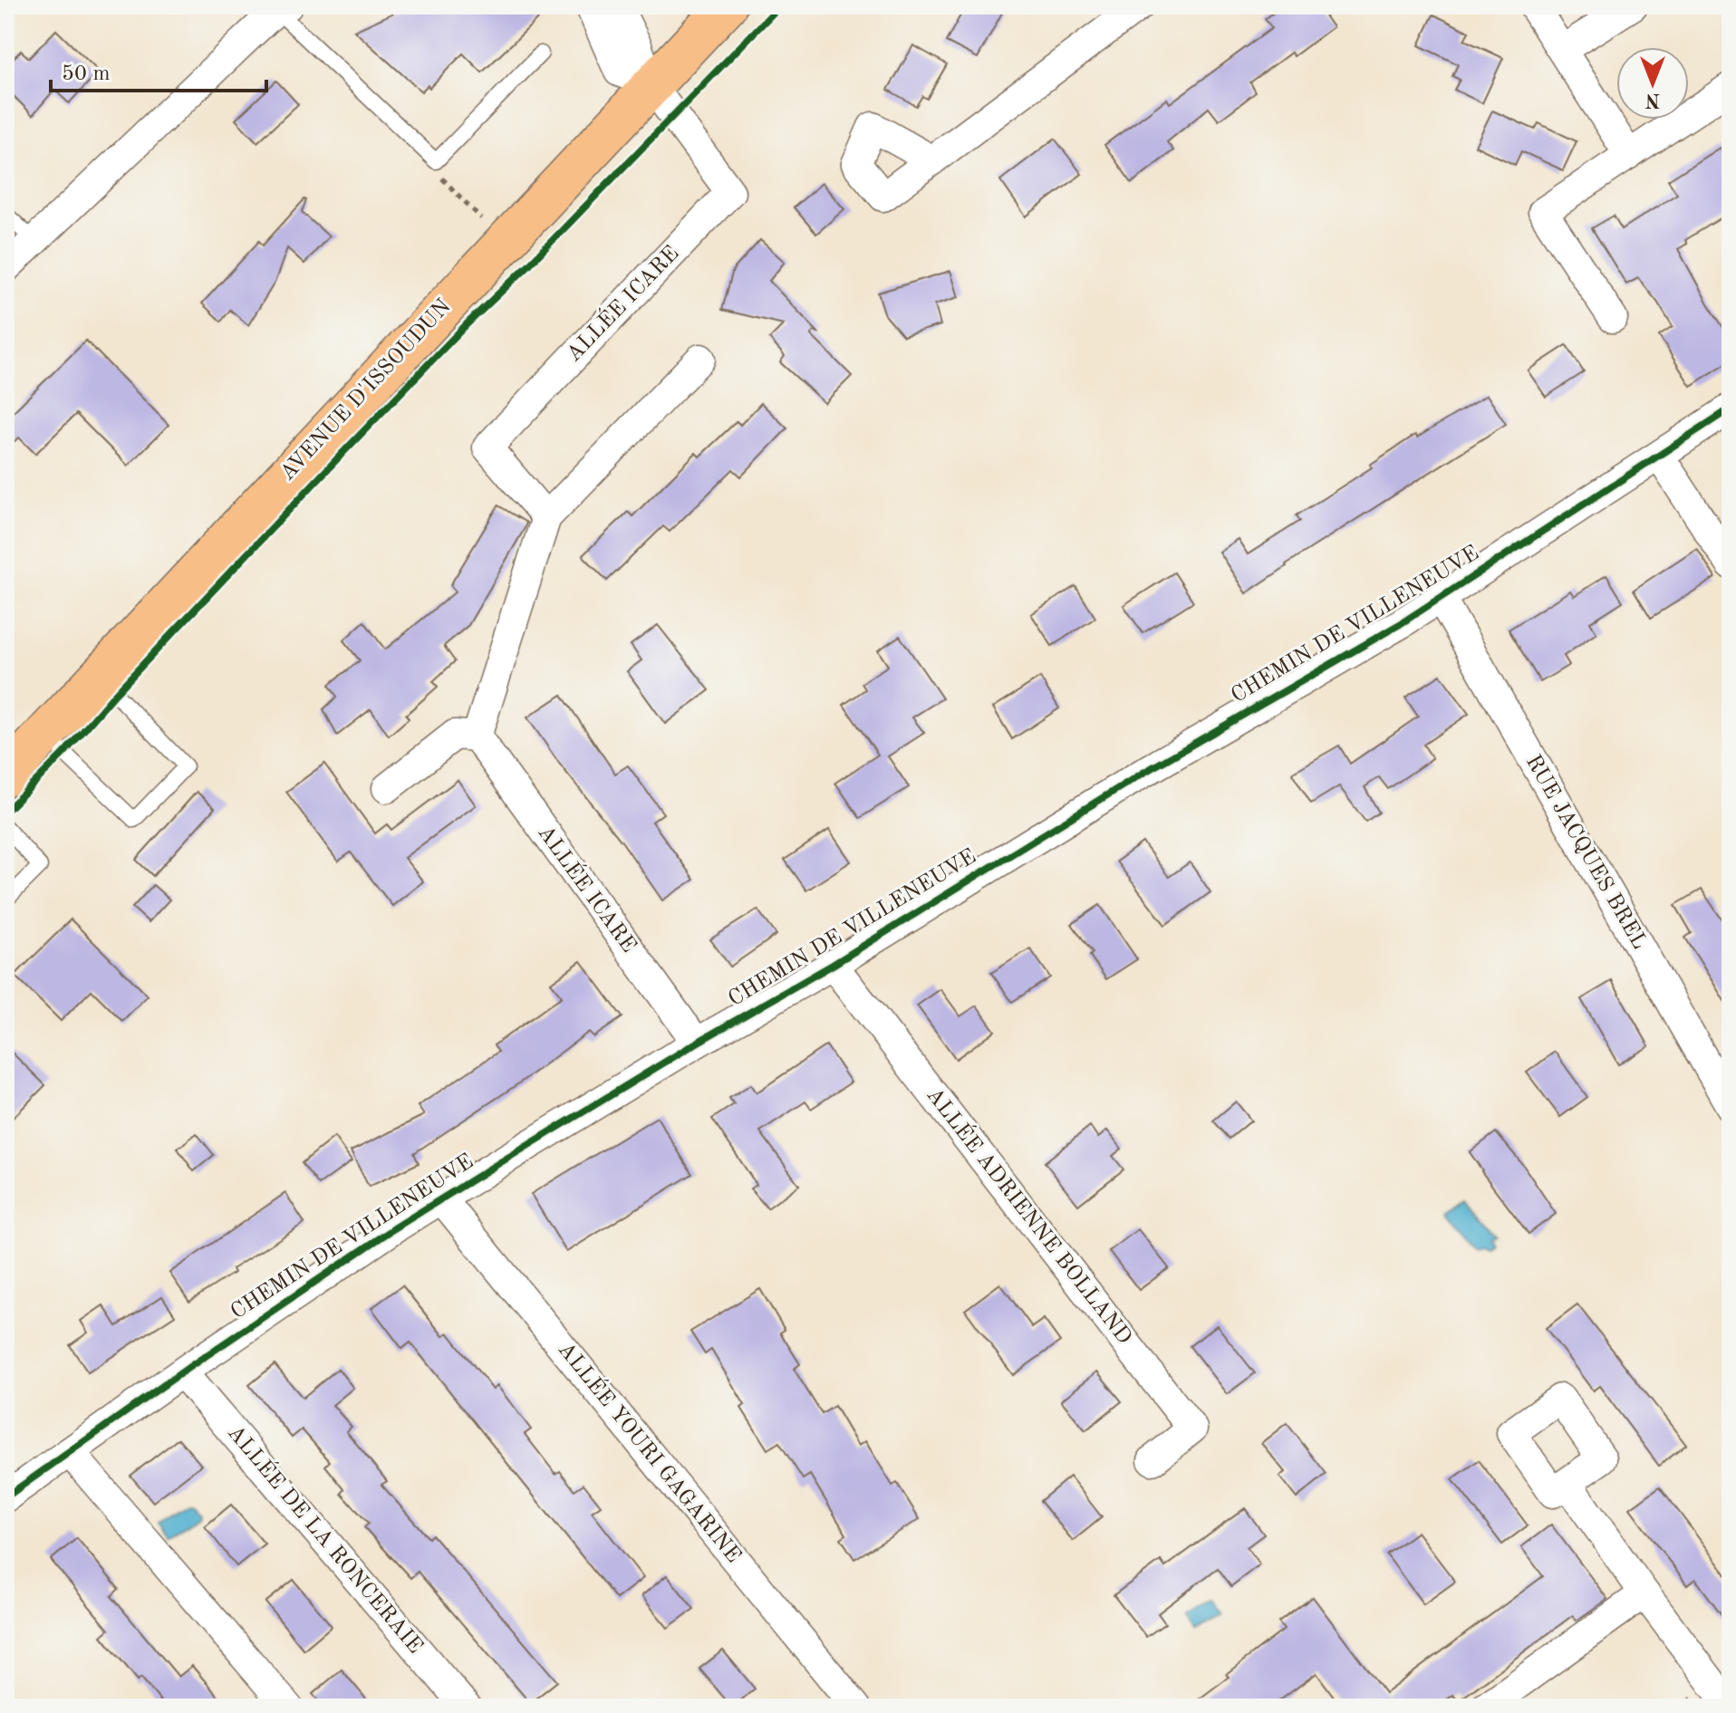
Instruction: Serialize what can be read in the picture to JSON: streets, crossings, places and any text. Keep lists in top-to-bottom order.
{
  "streets": {
    "main road": ["AVENUE D'ISSOUDUN"],
    "street": [
      "ALLÉE ICARE",
      "CHEMIN DE VILLENEUVE",
      "RUE JACQUES BREL",
      "ALLÉE ADRIENNE BOLLAND",
      "ALLÉE YOURI GAGARINE",
      "ALLÉE DE LA RONCERAIE"
    ]
  },
  "crossings": [
    ["ALLÉE ICARE", "AVENUE D'ISSOUDUN"],
    ["ALLÉE ICARE", "CHEMIN DE VILLENEUVE"],
    ["CHEMIN DE VILLENEUVE", "RUE JACQUES BREL"],
    ["CHEMIN DE VILLENEUVE", "ALLÉE ADRIENNE BOLLAND"],
    ["CHEMIN DE VILLENEUVE", "ALLÉE YOURI GAGARINE"],
    ["CHEMIN DE VILLENEUVE", "ALLÉE DE LA RONCERAIE"]
  ],
  "scale_bar": "50 m",
  "north": "bottom"
}
